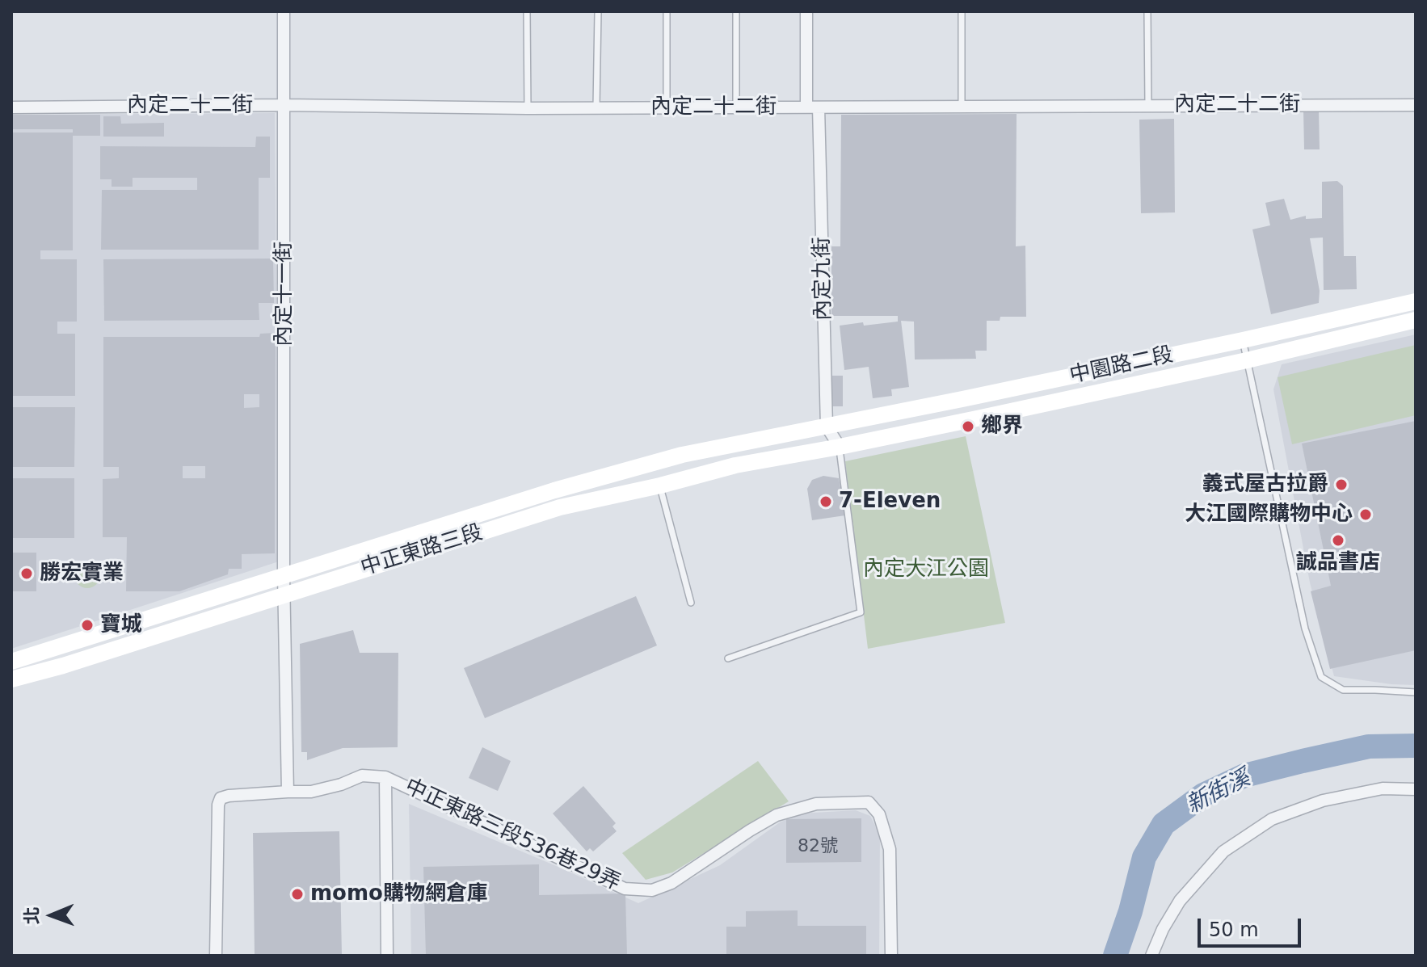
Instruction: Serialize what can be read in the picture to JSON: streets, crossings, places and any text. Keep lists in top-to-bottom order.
{
  "streets": {
    "main road": ["中園路二段", "中正東路三段"],
    "street": [
      "內定二十二街",
      "內定九街",
      "內定十一街",
      "中正東路三段536巷29弄"
    ]
  },
  "crossings": [
    ["內定二十二街", "內定九街"],
    ["內定二十二街", "內定十一街"],
    ["內定九街", "中園路二段"],
    ["內定十一街", "中園路二段"],
    ["內定十一街", "中正東路三段"],
    ["內定十一街", "中正東路三段536巷29弄"],
    ["中園路二段", "中正東路三段"]
  ],
  "water": ["新街溪"],
  "parks": ["內定大江公園"],
  "places": [
    "鄉界",
    "義式屋古拉爵",
    "7-Eleven",
    "大江國際購物中心",
    "誠品書店",
    "勝宏實業",
    "寶城",
    "momo購物網倉庫"
  ],
  "house_numbers": ["82號"],
  "scale_bar": "50 m",
  "north": "left"
}
